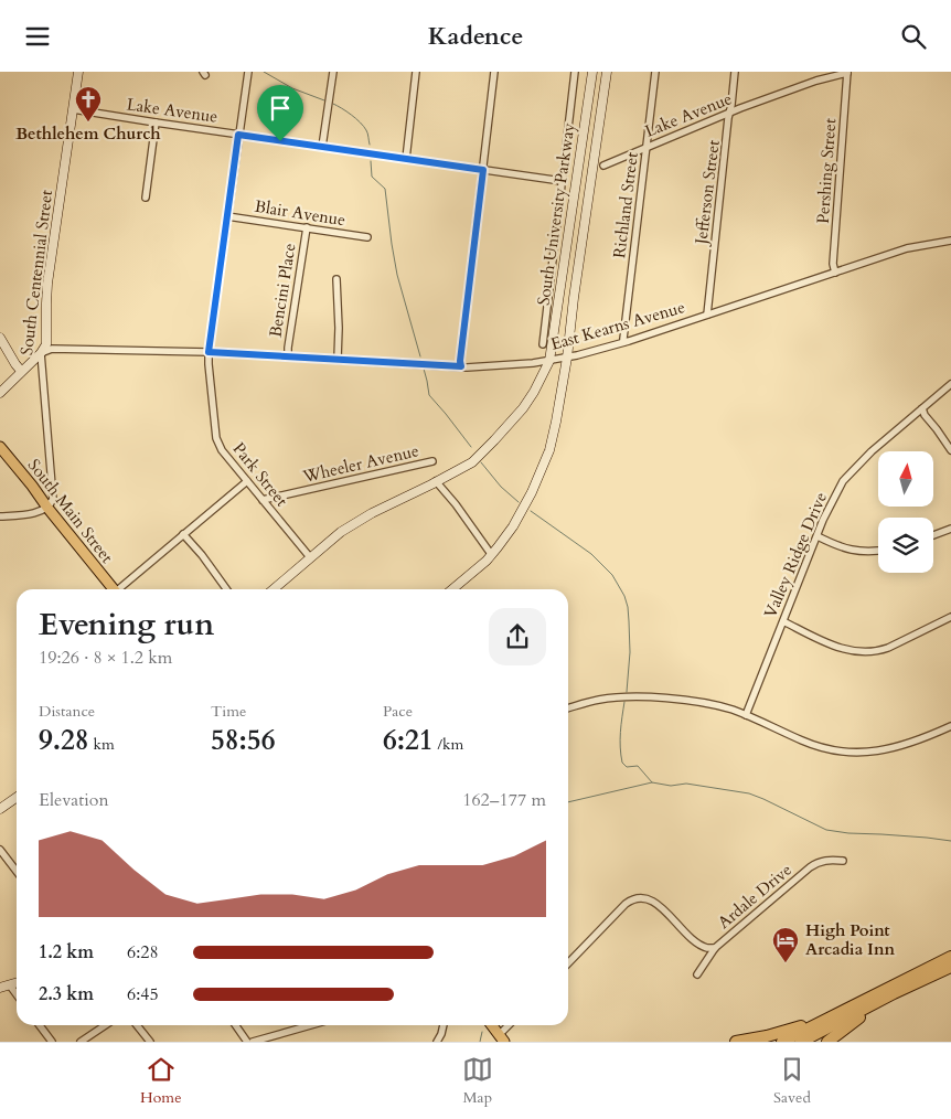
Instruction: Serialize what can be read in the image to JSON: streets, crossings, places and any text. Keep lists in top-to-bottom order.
{
  "streets": {
    "main road": ["South University Parkway", "South Centennial Street", "South Main Street"],
    "street": [
      "Lake Avenue",
      "Pershing Street",
      "Jefferson Street",
      "Richland Street",
      "Blair Avenue",
      "Bencini Place",
      "East Kearns Avenue",
      "Wheeler Avenue",
      "Park Street",
      "Valley Ridge Drive",
      "Ardale Drive"
    ]
  },
  "crossings": [
    ["Lake Avenue", "Pershing Street"],
    ["Lake Avenue", "Jefferson Street"],
    ["Lake Avenue", "Richland Street"],
    ["Lake Avenue", "South Centennial Street"],
    ["Lake Avenue", "Park Street"],
    ["Pershing Street", "East Kearns Avenue"],
    ["Jefferson Street", "East Kearns Avenue"],
    ["Richland Street", "East Kearns Avenue"],
    ["Blair Avenue", "Bencini Place"],
    ["Blair Avenue", "Park Street"],
    ["South University Parkway", "East Kearns Avenue"],
    ["South University Parkway", "Park Street"],
    ["South Centennial Street", "East Kearns Avenue"],
    ["South Centennial Street", "South Main Street"],
    ["Bencini Place", "East Kearns Avenue"],
    ["East Kearns Avenue", "Park Street"],
    ["Wheeler Avenue", "Park Street"]
  ],
  "places": {
    "church": ["Bethlehem Church"],
    "hotel": ["High Point Arcadia Inn"]
  },
  "north": "top",
  "page": {
    "header": "Kadence",
    "heading": ["Evening run", "19:26 · 8 × 1.2 km"],
    "stats": [
      ["Distance", "9.28 km"],
      ["Time", "58:56"],
      ["Pace", "6:21 /km"]
    ],
    "chart": ["Elevation", "162–177 m"],
    "list": [
      {
        "name": "1.2 km",
        "note": "6:28"
      },
      {
        "name": "2.3 km",
        "note": "6:45"
      }
    ],
    "tabs": ["Home", "Map", "Saved"]
  }
}
